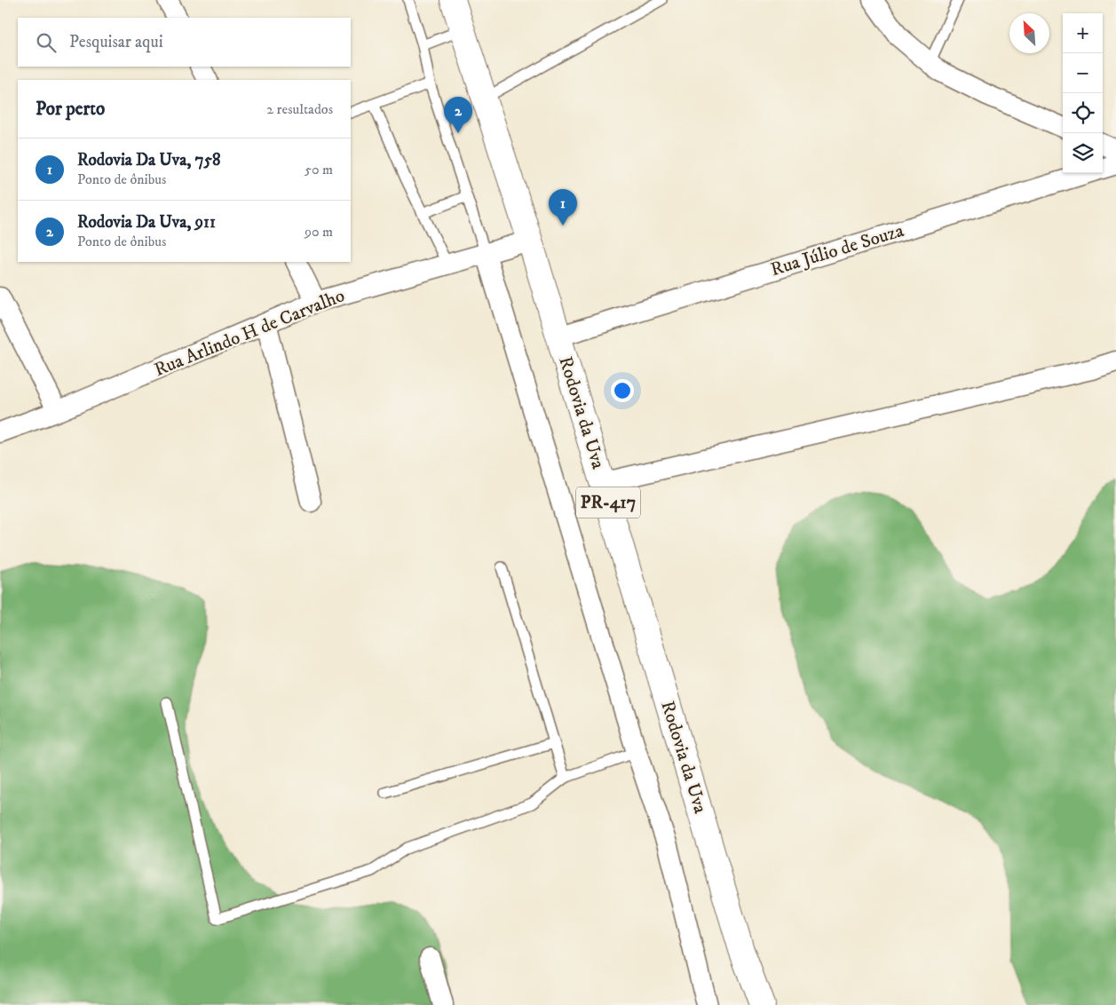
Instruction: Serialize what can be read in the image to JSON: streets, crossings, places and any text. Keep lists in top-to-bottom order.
{
  "streets": {
    "highway": ["Rodovia da Uva", "PR-417"],
    "street": ["Rua Júlio de Souza", "Rua Arlindo H de Carvalho"]
  },
  "crossings": [
    ["Rua Júlio de Souza", "Rodovia da Uva"],
    ["Rua Arlindo H de Carvalho", "Rodovia da Uva"]
  ],
  "north": "top left",
  "page": {
    "map_buttons": ["+", "−"],
    "search": "Pesquisar aqui",
    "heading": ["Por perto", "2 resultados"],
    "pins": ["2", "1"],
    "list": [
      {
        "mark": "1",
        "name": "Rodovia Da Uva, 758",
        "note": "Ponto de ônibus",
        "value": "50 m"
      },
      {
        "mark": "2",
        "name": "Rodovia Da Uva, 911",
        "note": "Ponto de ônibus",
        "value": "90 m"
      }
    ]
  }
}
